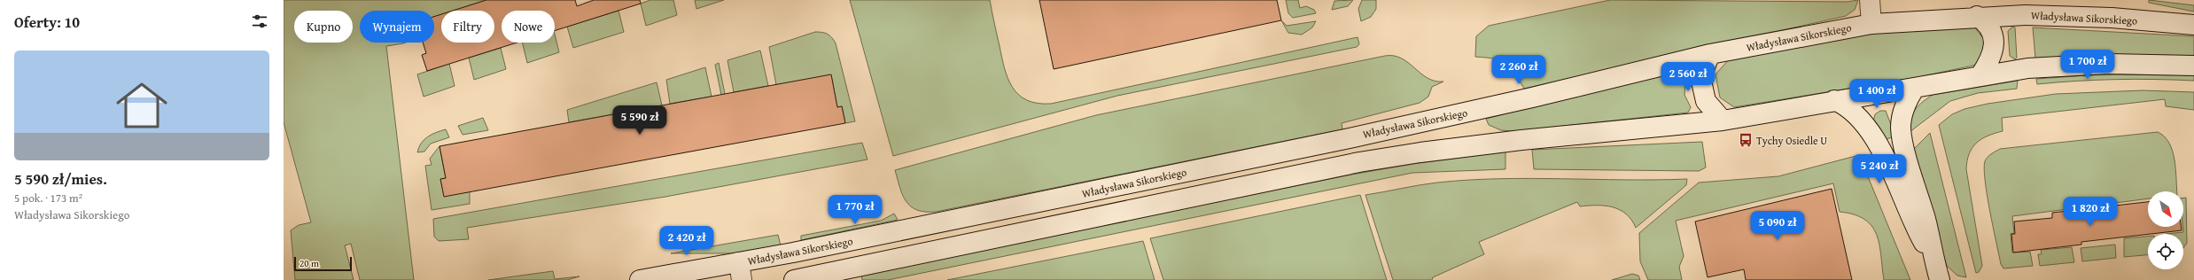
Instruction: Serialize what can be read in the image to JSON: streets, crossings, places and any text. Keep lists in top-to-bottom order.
{
  "streets": {
    "street": ["Władysława Sikorskiego"]
  },
  "places": {
    "bus stop": ["Tychy Osiedle U"]
  },
  "scale_bar": "20 m",
  "north": "bottom right",
  "page": {
    "heading": "Oferty: 10",
    "chip": [
      "Kupno",
      "Wynajem",
      "Filtry",
      "Nowe"
    ],
    "list": [
      {
        "name": "5 590 zł/mies.",
        "note": "5 pok. · 173 m² · Władysława Sikorskiego"
      }
    ],
    "price": [
      "1 700 zł",
      "2 260 zł",
      "2 560 zł",
      "1 400 zł",
      "5 590 zł",
      "5 240 zł",
      "1 770 zł",
      "1 820 zł",
      "5 090 zł",
      "2 420 zł"
    ],
    "scale": "20 m"
  }
}
